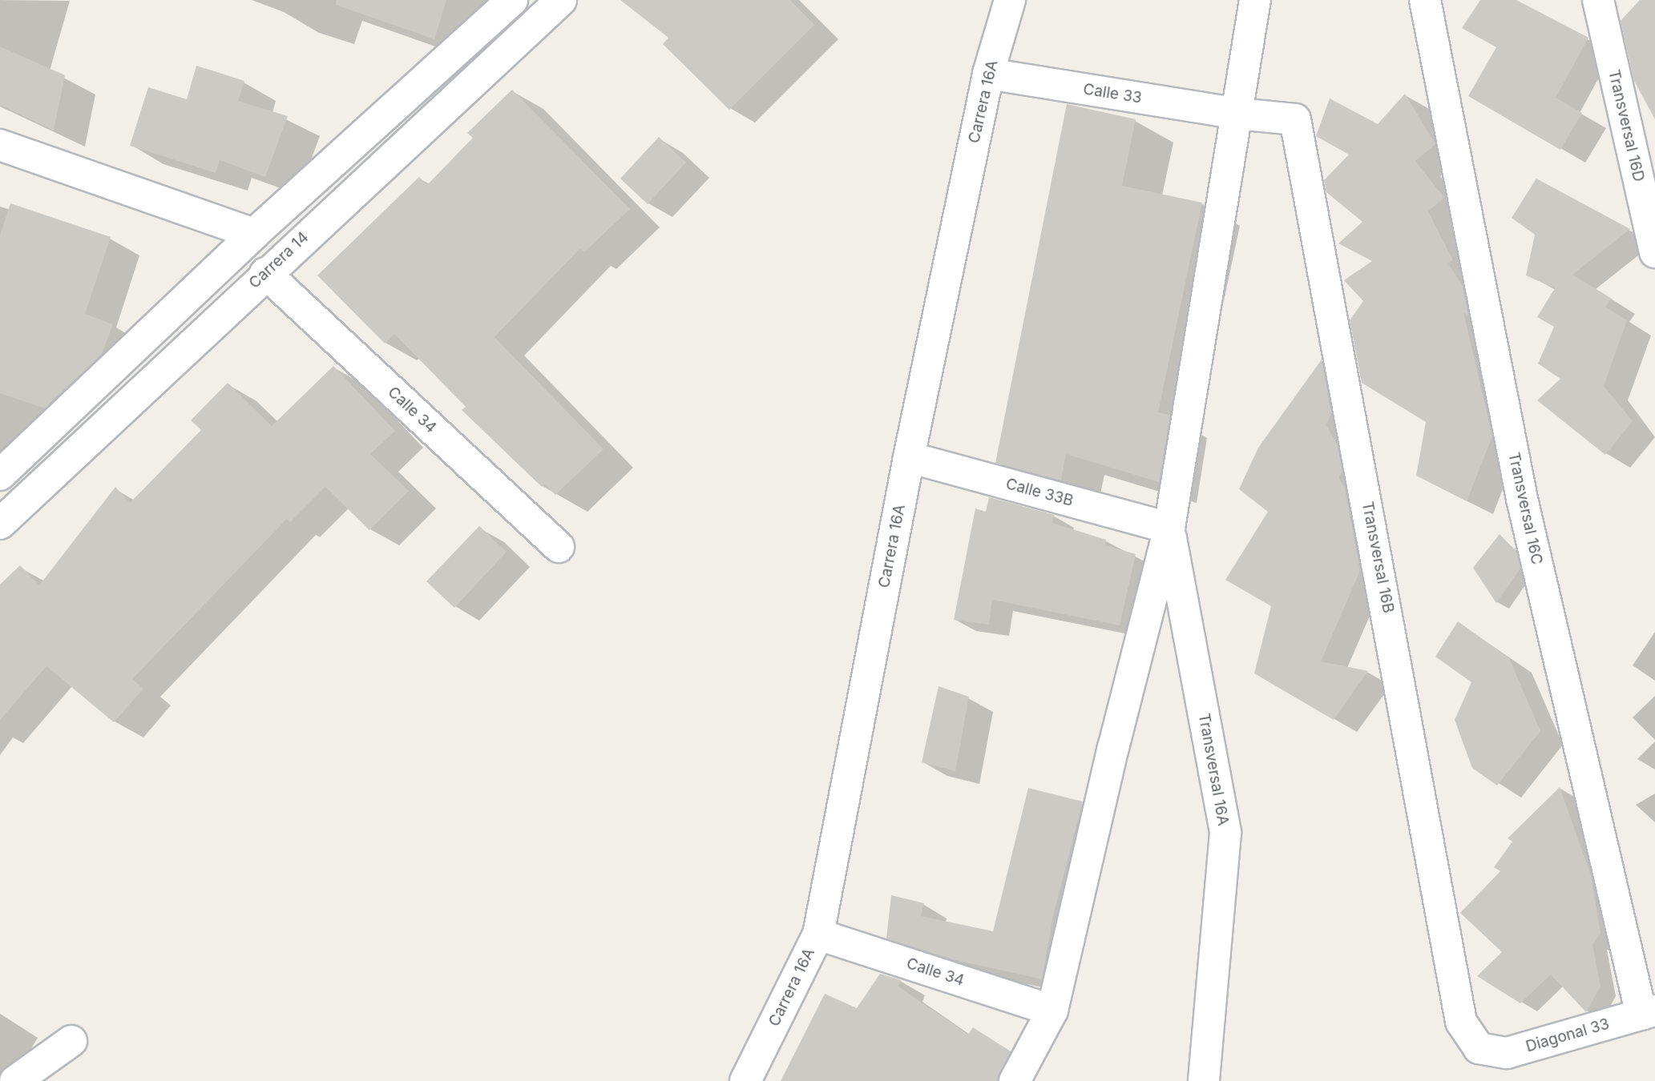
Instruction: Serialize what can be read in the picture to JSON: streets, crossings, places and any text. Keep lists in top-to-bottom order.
{
  "streets": {
    "street": [
      "Calle 33",
      "Carrera 16A",
      "Transversal 16D",
      "Carrera 14",
      "Calle 34",
      "Calle 33B",
      "Transversal 16C",
      "Transversal 16B",
      "Transversal 16A",
      "Diagonal 33"
    ]
  },
  "crossings": [
    ["Calle 33", "Carrera 16A"],
    ["Calle 33", "Transversal 16B"],
    ["Carrera 16A", "Calle 34"],
    ["Carrera 16A", "Calle 33B"],
    ["Carrera 14", "Calle 34"],
    ["Calle 33B", "Transversal 16A"],
    ["Transversal 16C", "Diagonal 33"],
    ["Transversal 16B", "Diagonal 33"]
  ]
}
